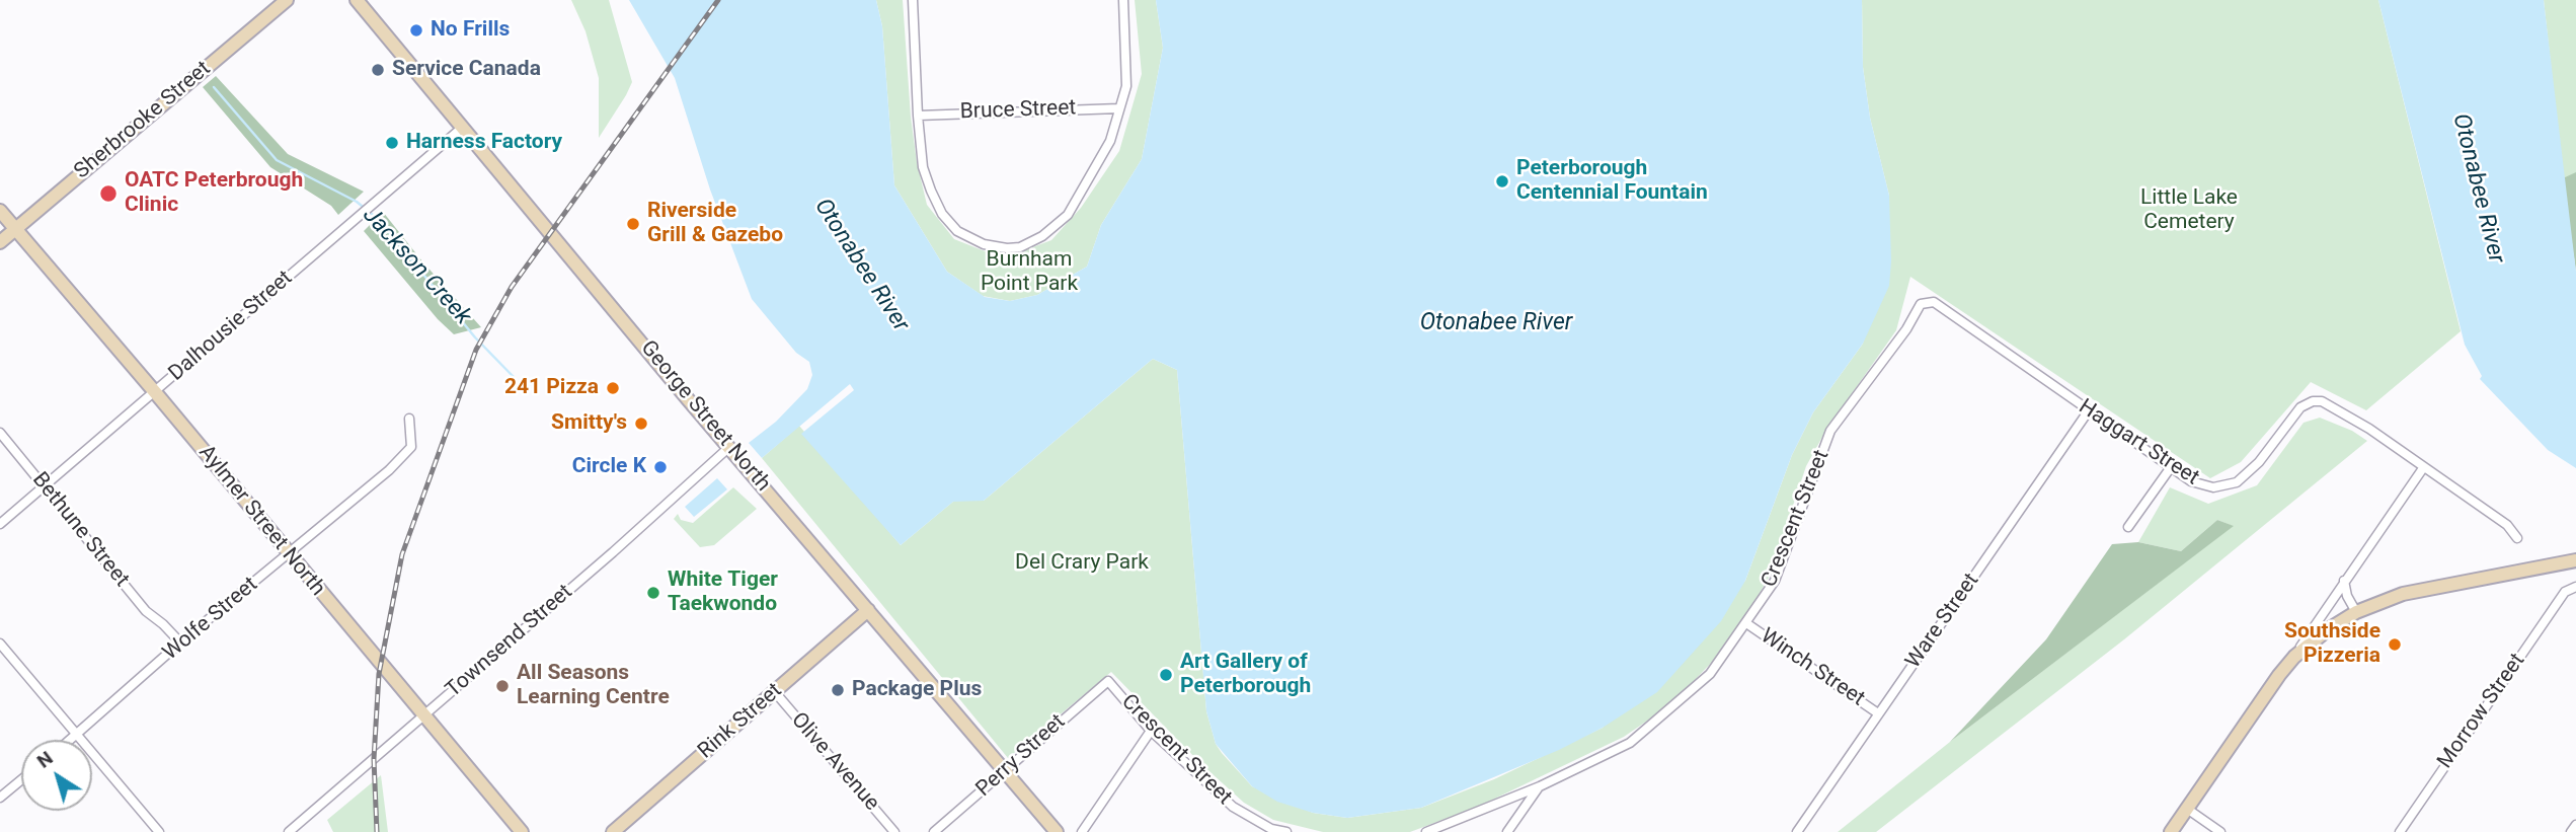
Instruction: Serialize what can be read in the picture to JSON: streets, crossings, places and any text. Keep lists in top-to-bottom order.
{
  "streets": {
    "main road": [
      "Sherbrooke Street",
      "George Street North",
      "Aylmer Street North",
      "Rink Street"
    ],
    "street": [
      "Bruce Street",
      "Dalhousie Street",
      "Haggart Street",
      "Crescent Street",
      "Bethune Street",
      "Wolfe Street",
      "Ware Street",
      "Townsend Street",
      "Winch Street",
      "Morrow Street",
      "Perry Street",
      "Olive Avenue"
    ]
  },
  "crossings": [
    ["Sherbrooke Street", "Aylmer Street North"],
    ["Dalhousie Street", "George Street North"],
    ["Dalhousie Street", "Aylmer Street North"],
    ["Dalhousie Street", "Bethune Street"],
    ["George Street North", "Townsend Street"],
    ["George Street North", "Rink Street"],
    ["George Street North", "Perry Street"],
    ["Haggart Street", "Crescent Street"],
    ["Haggart Street", "Ware Street"],
    ["Crescent Street", "Winch Street"],
    ["Crescent Street", "Perry Street"],
    ["Aylmer Street North", "Wolfe Street"],
    ["Aylmer Street North", "Townsend Street"],
    ["Bethune Street", "Wolfe Street"],
    ["Ware Street", "Winch Street"],
    ["Rink Street", "Olive Avenue"]
  ],
  "water": ["Otonabee River", "Jackson Creek"],
  "parks": ["Little Lake Cemetery", "Burnham Point Park", "Del Crary Park"],
  "places": [
    "No Frills",
    "Service Canada",
    "Harness Factory",
    "Peterborough Centennial Fountain",
    "OATC Peterbrough Clinic",
    "Riverside Grill & Gazebo",
    "241 Pizza",
    "Smitty's",
    "Circle K",
    "White Tiger Taekwondo",
    "Southside Pizzeria",
    "Art Gallery of Peterborough",
    "All Seasons Learning Centre",
    "Package Plus"
  ],
  "north": "top left"
}
